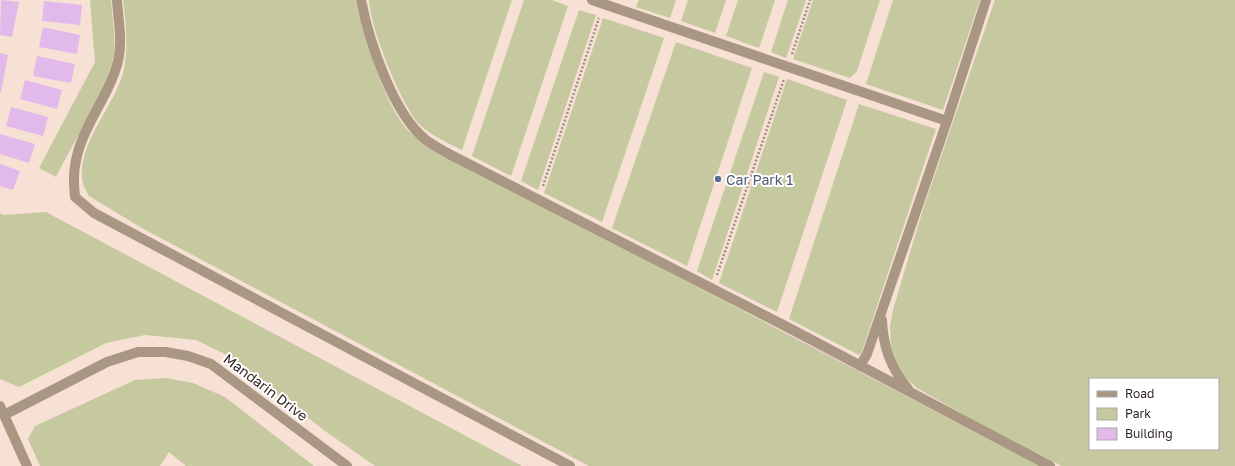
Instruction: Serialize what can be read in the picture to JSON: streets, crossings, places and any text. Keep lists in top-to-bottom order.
{
  "streets": {
    "street": ["Mandarin Drive"]
  },
  "places": ["Car Park 1"],
  "legend": ["Road", "Park", "Building"]
}
